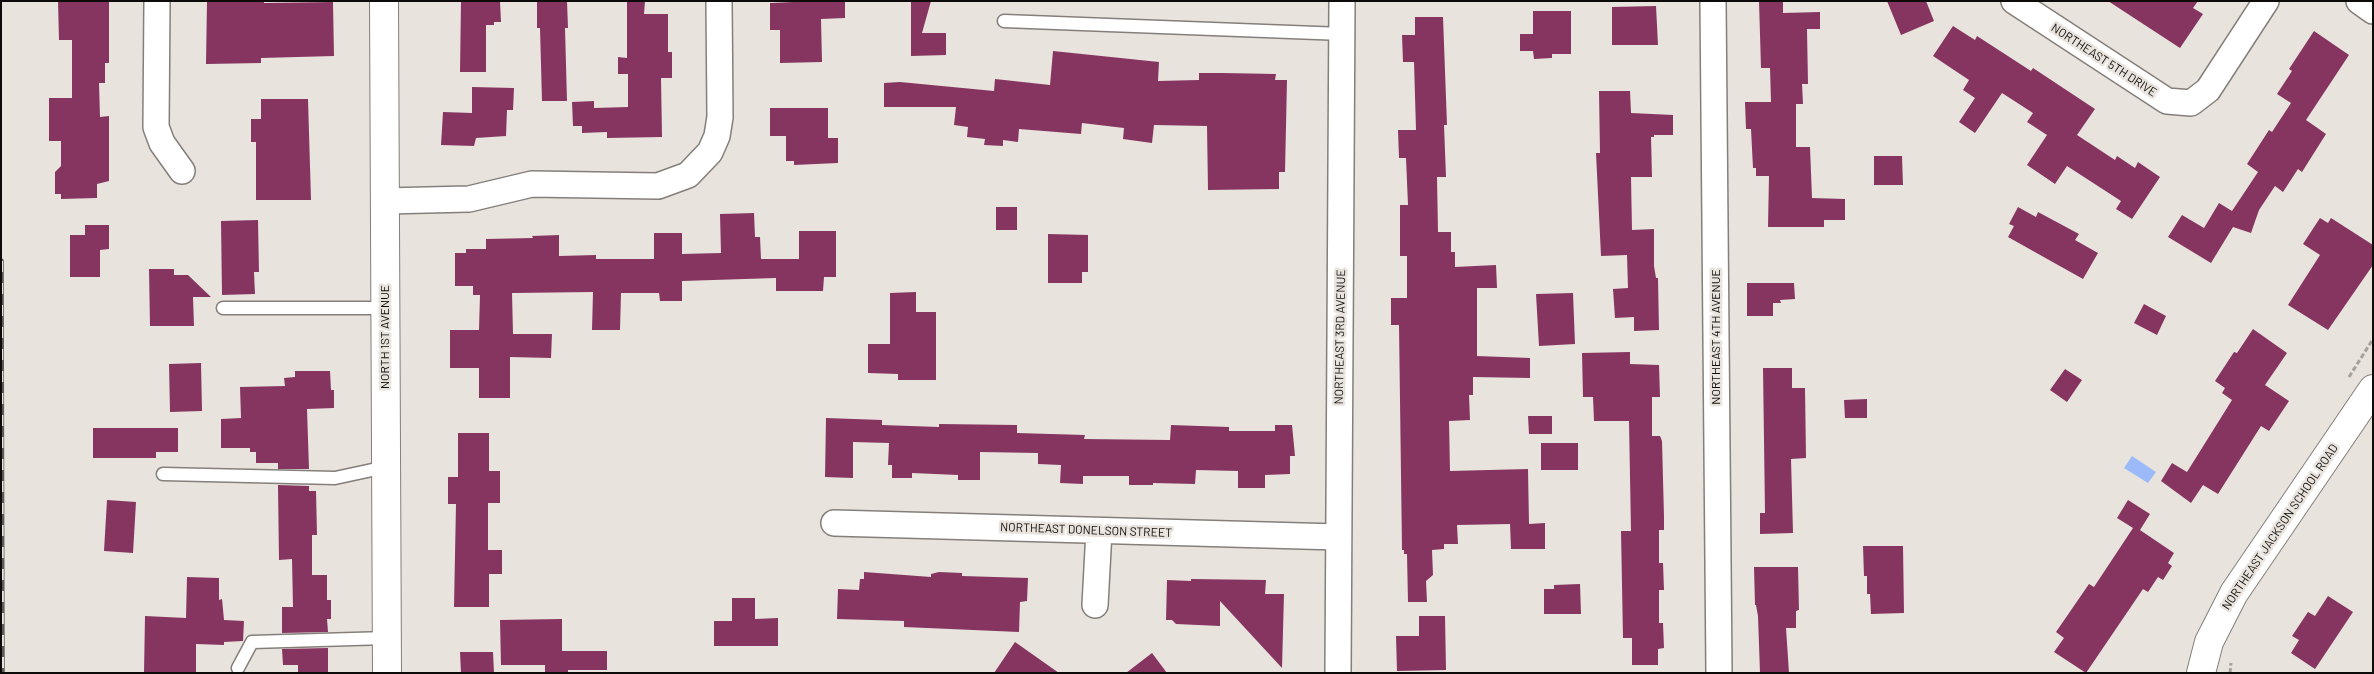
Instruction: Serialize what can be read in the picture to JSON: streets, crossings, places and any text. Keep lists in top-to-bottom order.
{
  "streets": {
    "main road": ["NORTH 1ST AVENUE", "NORTHEAST JACKSON SCHOOL ROAD"],
    "street": [
      "NORTHEAST 5TH DRIVE",
      "NORTHEAST 3RD AVENUE",
      "NORTHEAST 4TH AVENUE",
      "NORTHEAST DONELSON STREET"
    ]
  },
  "crossings": [
    ["NORTHEAST 3RD AVENUE", "NORTHEAST DONELSON STREET"]
  ]
}
